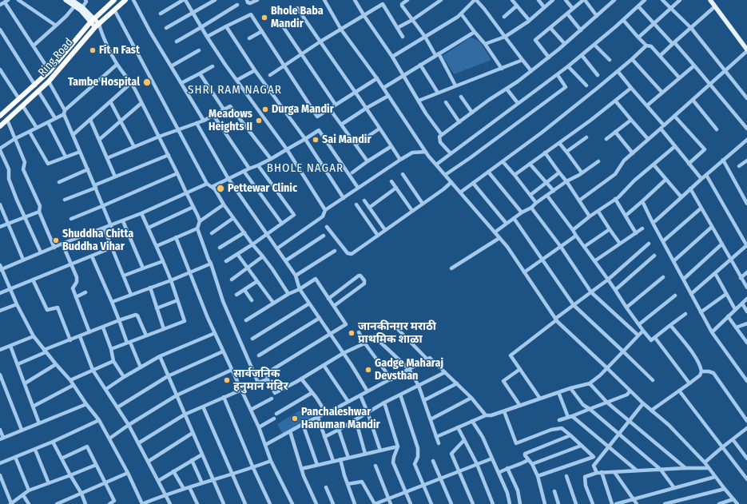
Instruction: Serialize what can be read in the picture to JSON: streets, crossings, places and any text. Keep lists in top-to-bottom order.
{
  "streets": {
    "highway": ["Ring Road"]
  },
  "districts": ["SHRI RAM NAGAR", "BHOLE NAGAR"],
  "places": [
    "Bhole Baba Mandir",
    "Fit n Fast",
    "Tambe Hospital",
    "Durga Mandir",
    "Meadows Heights II",
    "Sai Mandir",
    "Pettewar Clinic",
    "Shuddha Chitta Buddha Vihar",
    "जानकीनगर मराठी प्राथमिक शाळा",
    "Gadge Maharaj Devsthan",
    "सार्वजनिक हनुमान मंदिर",
    "Panchaleshwar Hanuman Mandir"
  ]
}
